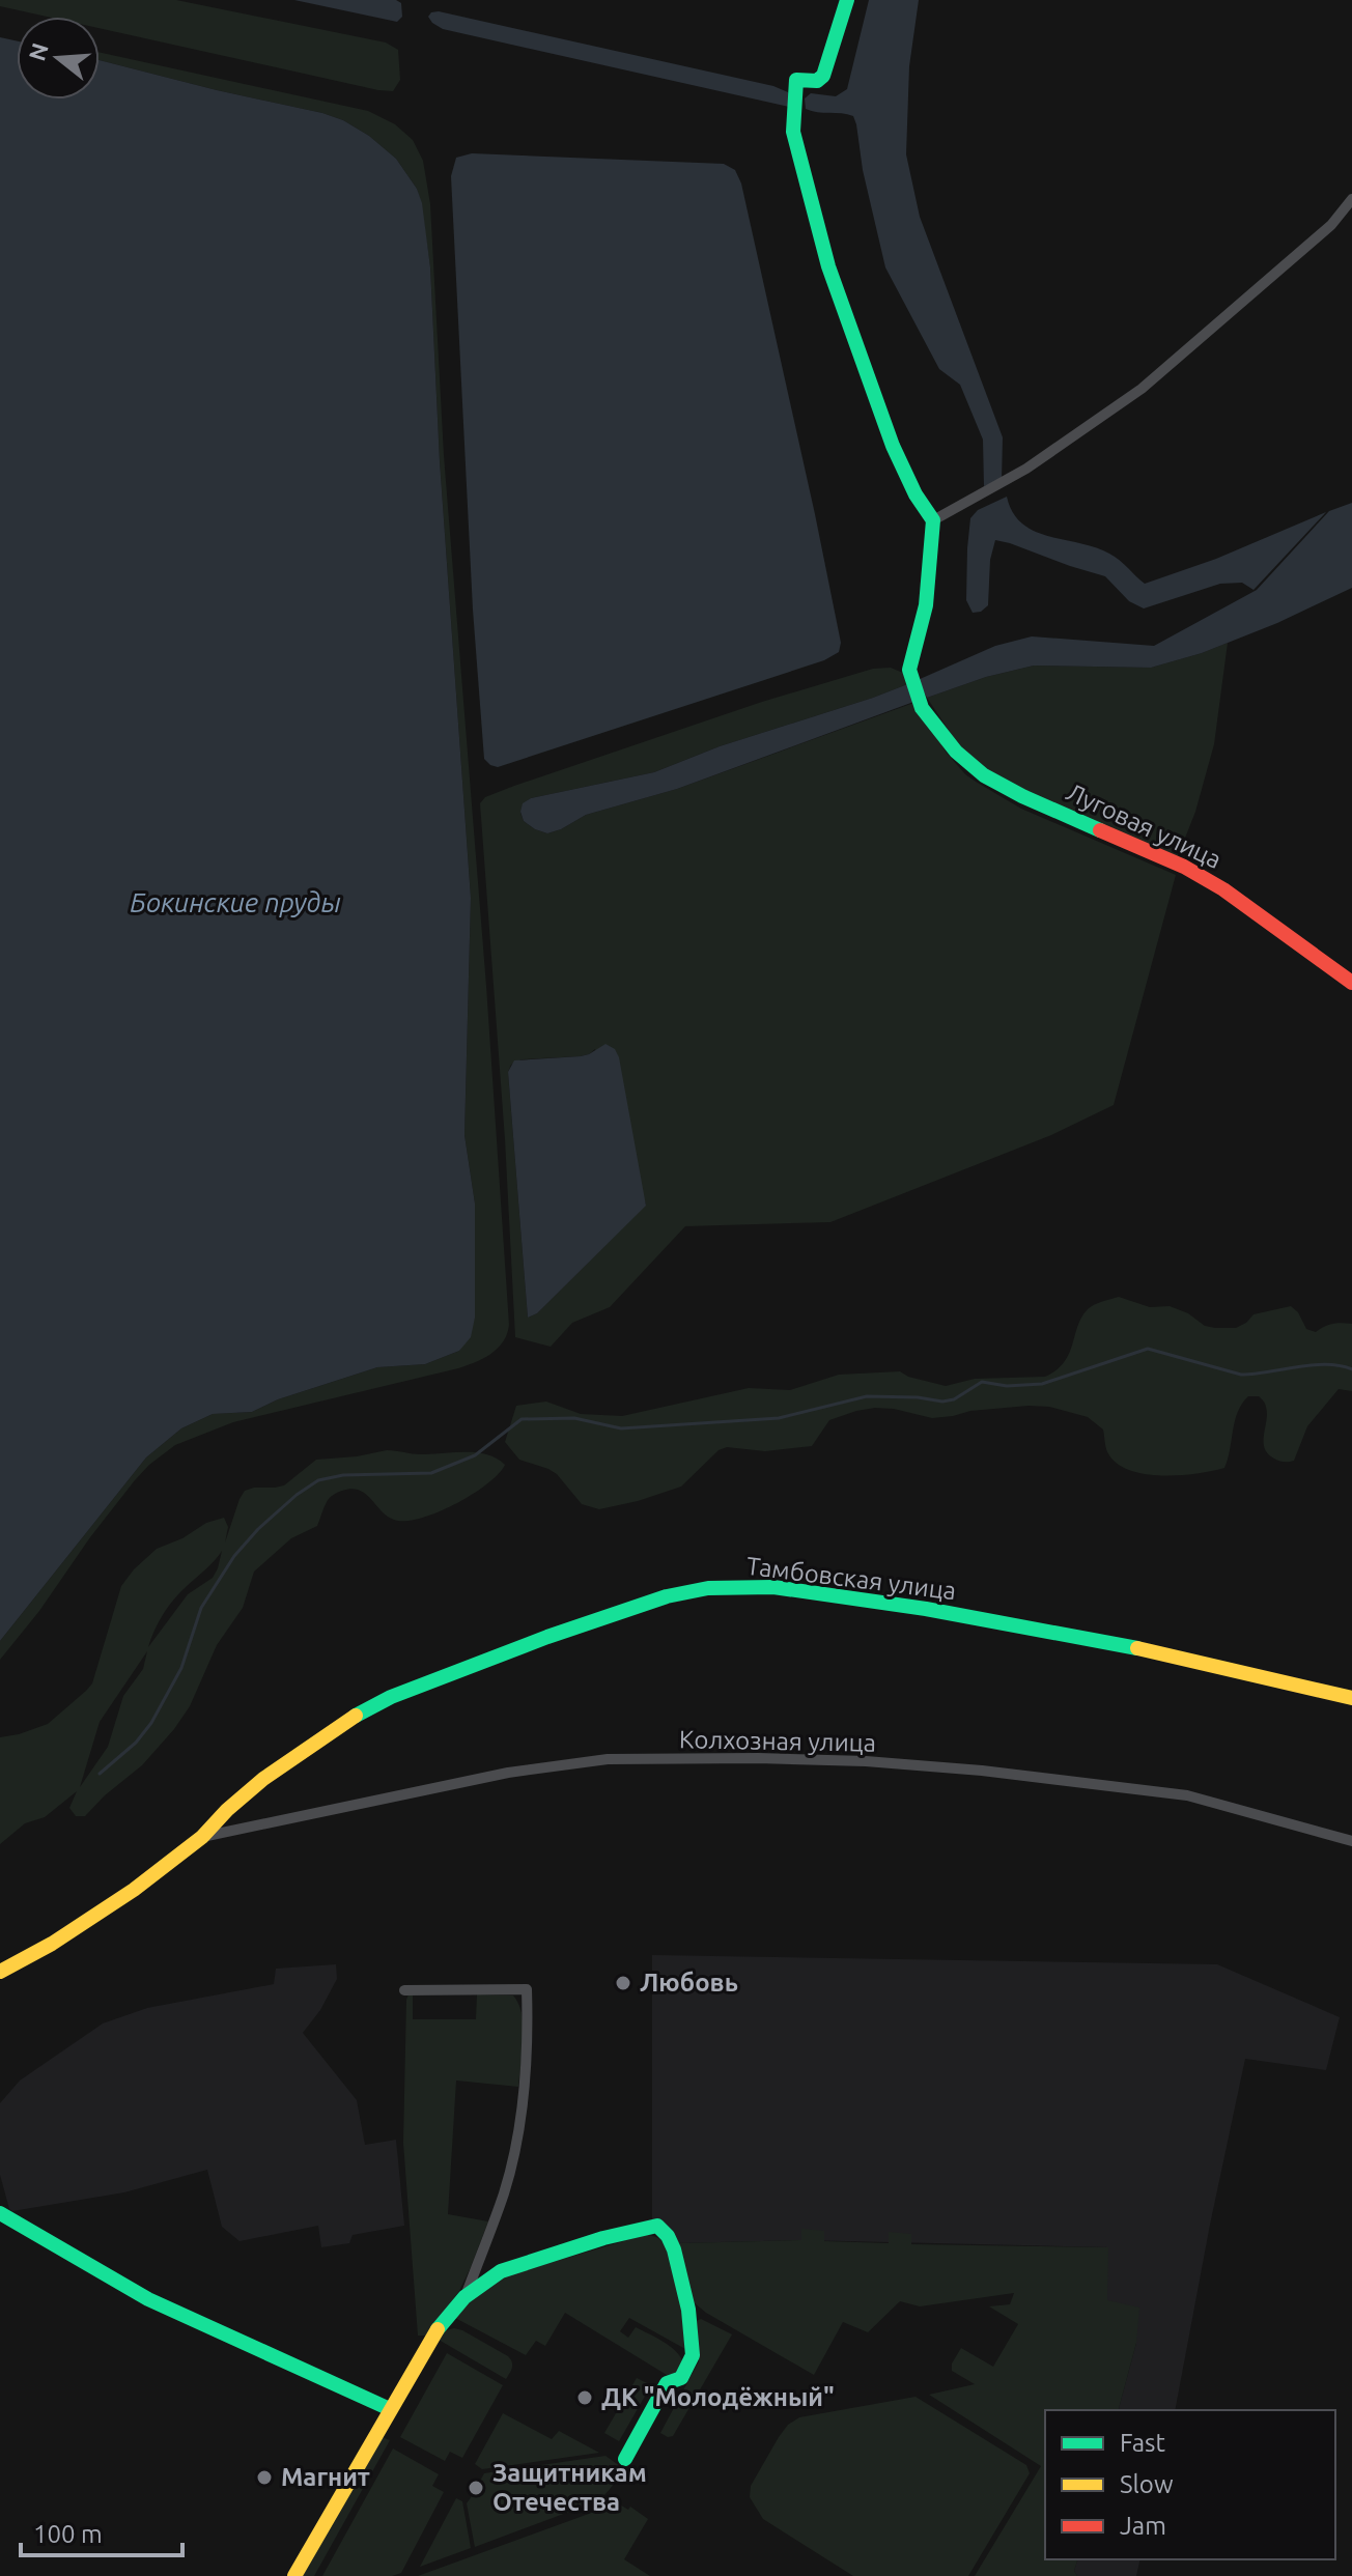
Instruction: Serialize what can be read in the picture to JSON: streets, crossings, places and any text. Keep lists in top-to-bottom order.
{
  "streets": {
    "street": ["Луговая улица", "Тамбовская улица", "Колхозная улица"]
  },
  "crossings": [
    ["Тамбовская улица", "Колхозная улица"]
  ],
  "water": ["Бокинские пруды"],
  "places": [
    "Любовь",
    "ДК \"Молодёжный\"",
    "Магнит",
    "Защитникам Отечества"
  ],
  "legend": ["Fast", "Slow", "Jam"],
  "scale_bar": "100 m",
  "north": "left"
}
